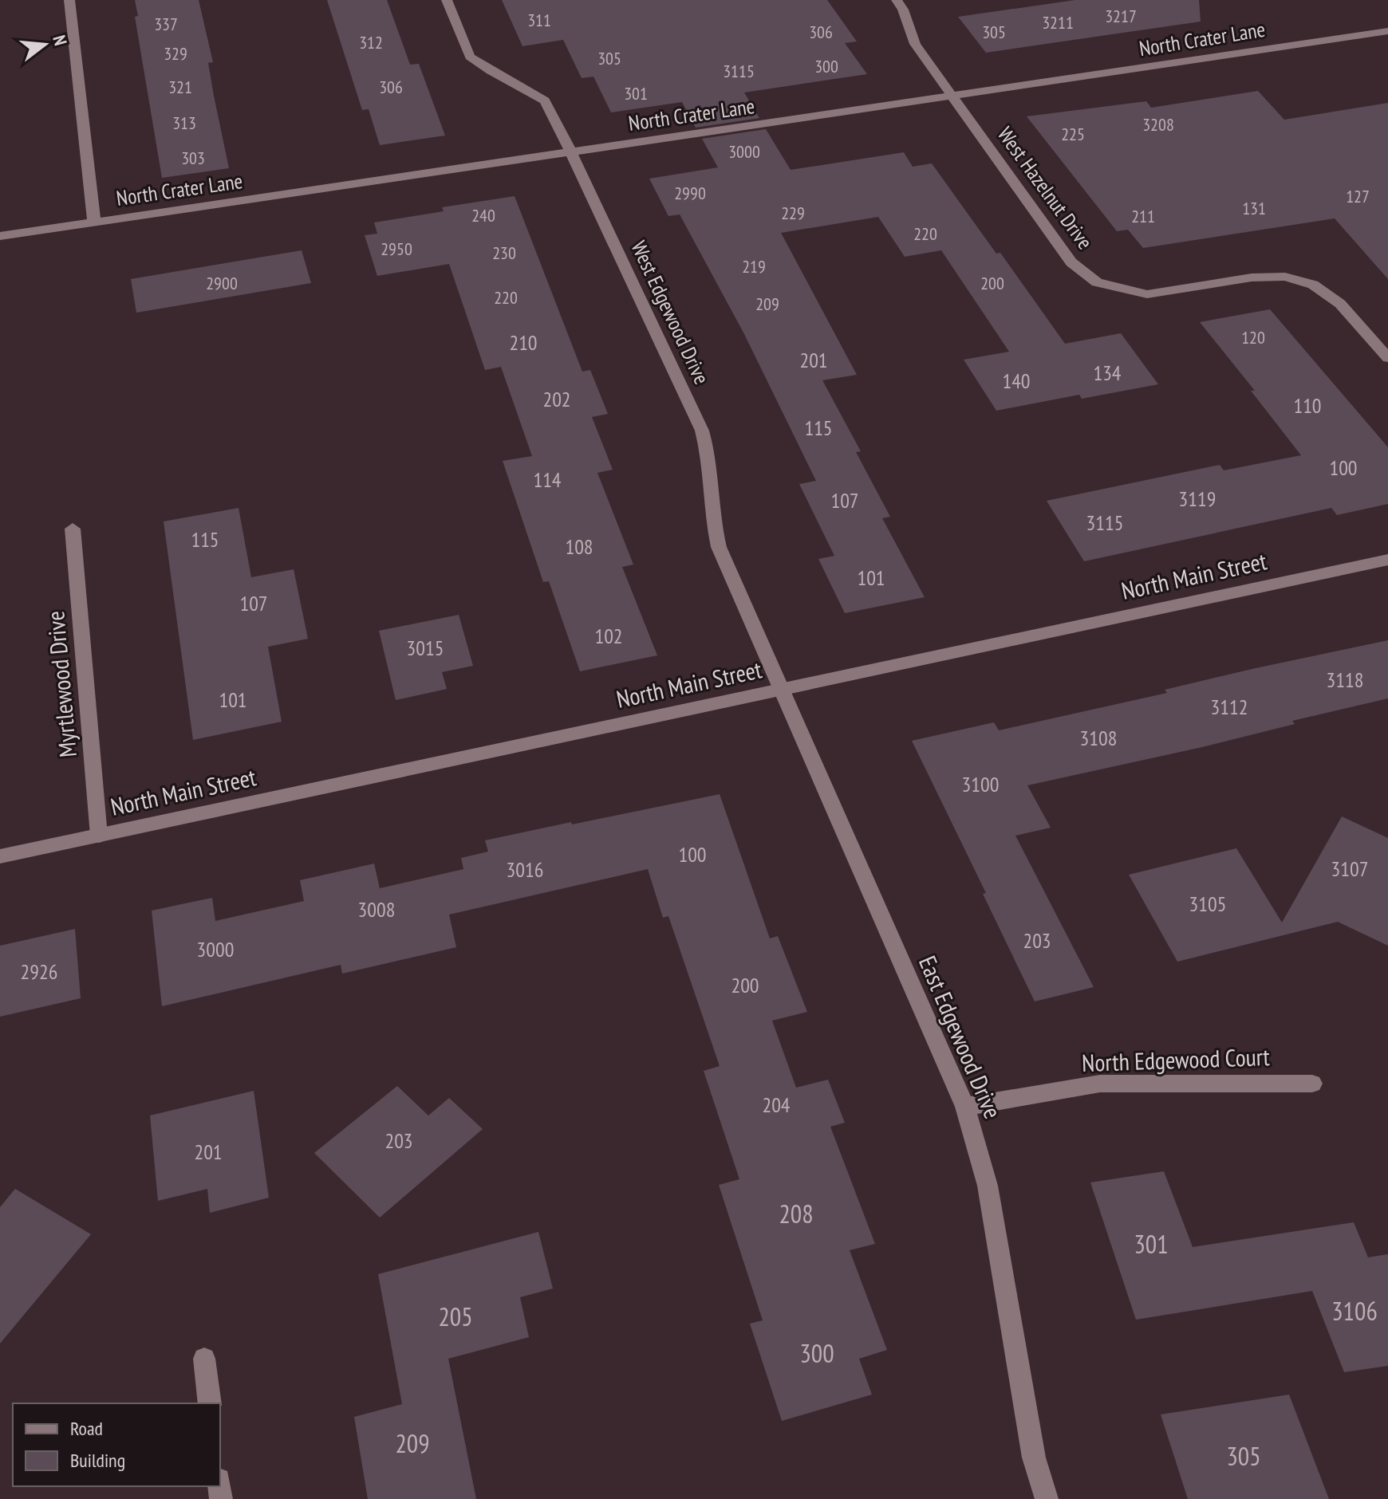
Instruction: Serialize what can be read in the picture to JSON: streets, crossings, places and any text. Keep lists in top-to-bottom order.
{
  "streets": {
    "street": [
      "North Crater Lane",
      "West Hazelnut Drive",
      "West Edgewood Drive",
      "North Main Street",
      "Myrtlewood Drive",
      "East Edgewood Drive",
      "North Edgewood Court"
    ]
  },
  "crossings": [
    ["North Crater Lane", "West Hazelnut Drive"],
    ["North Crater Lane", "West Edgewood Drive"],
    ["West Edgewood Drive", "North Main Street"],
    ["West Edgewood Drive", "East Edgewood Drive"],
    ["North Main Street", "Myrtlewood Drive"],
    ["North Main Street", "East Edgewood Drive"],
    ["East Edgewood Drive", "North Edgewood Court"]
  ],
  "house_numbers": [
    "3217",
    "311",
    "3211",
    "337",
    "306",
    "305",
    "312",
    "329",
    "305",
    "300",
    "3115",
    "321",
    "306",
    "301",
    "313",
    "3208",
    "225",
    "3000",
    "303",
    "2990",
    "127",
    "131",
    "229",
    "240",
    "211",
    "220",
    "2950",
    "230",
    "219",
    "2900",
    "200",
    "220",
    "209",
    "120",
    "210",
    "201",
    "134",
    "140",
    "202",
    "110",
    "115",
    "100",
    "114",
    "3119",
    "107",
    "3115",
    "115",
    "108",
    "101",
    "107",
    "102",
    "3015",
    "3118",
    "101",
    "3112",
    "3108",
    "3100",
    "100",
    "3107",
    "3016",
    "3105",
    "3008",
    "203",
    "3000",
    "2926",
    "200",
    "204",
    "203",
    "201",
    "208",
    "301",
    "3106",
    "205",
    "300",
    "209",
    "305"
  ],
  "legend": ["Road", "Building"],
  "north": "right"
}
